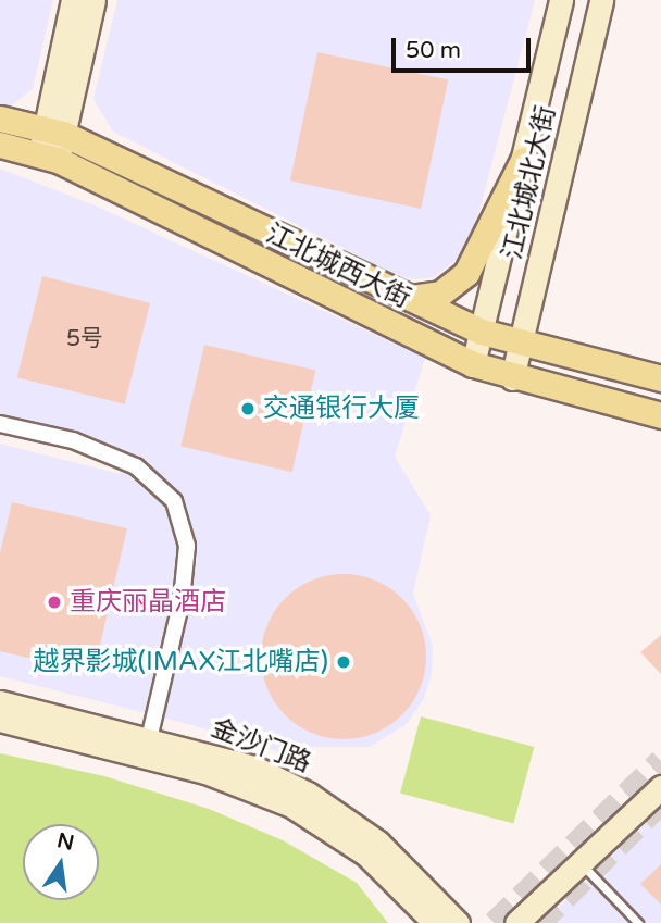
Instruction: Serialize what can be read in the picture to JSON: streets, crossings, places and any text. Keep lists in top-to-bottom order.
{
  "streets": {
    "main road": ["江北城西大街"],
    "street": ["江北城北大街", "金沙门路"]
  },
  "crossings": [
    ["江北城北大街", "江北城西大街"]
  ],
  "places": ["交通银行大厦", "重庆丽晶酒店", "越界影城(IMAX江北嘴店)"],
  "house_numbers": ["5号"],
  "scale_bar": "50 m",
  "north": "top"
}
